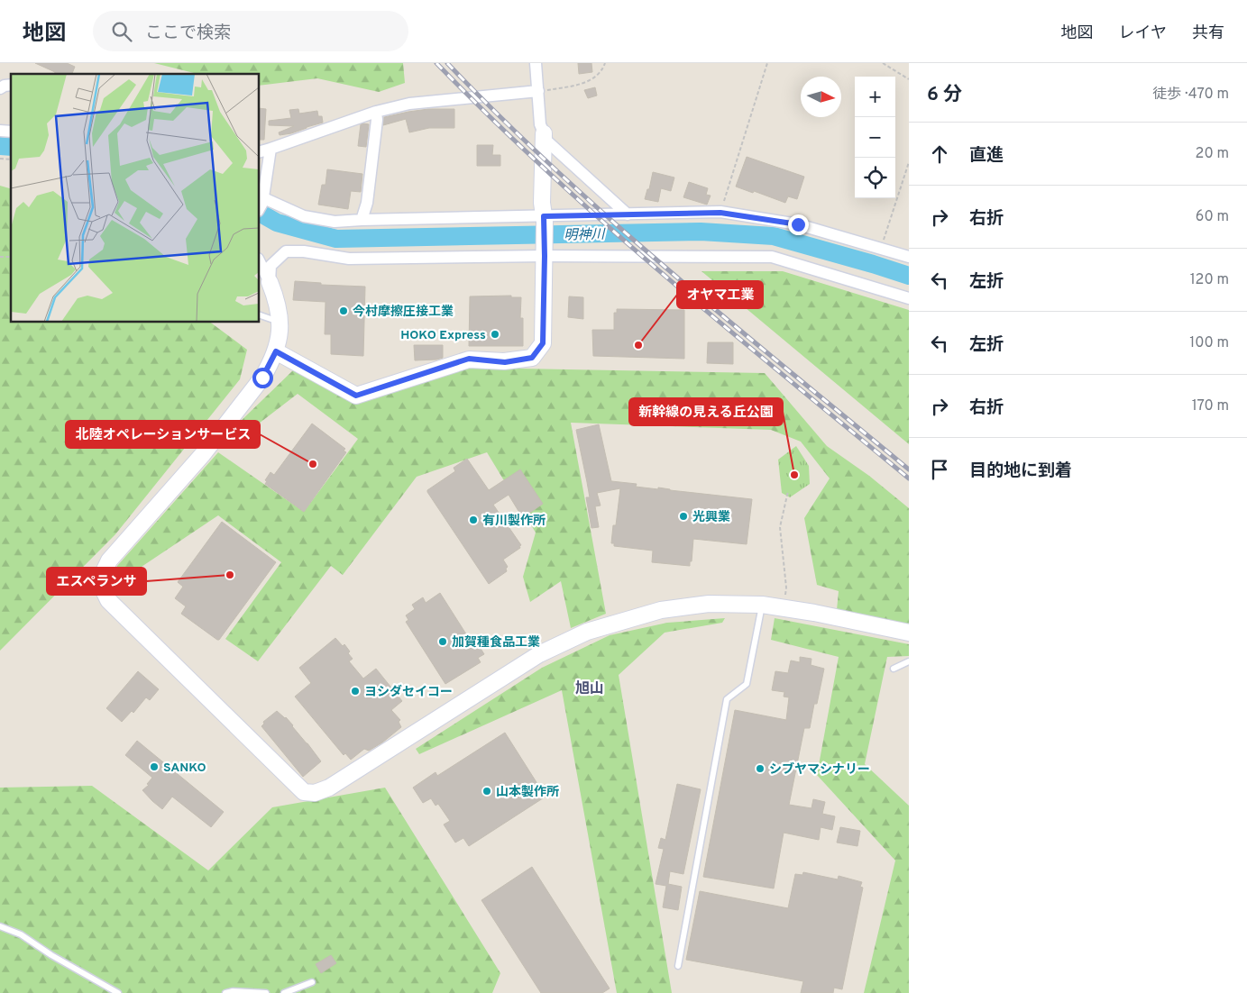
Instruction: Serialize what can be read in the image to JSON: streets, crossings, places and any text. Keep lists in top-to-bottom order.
{
  "districts": ["旭山"],
  "water": ["明神川"],
  "places": [
    "今村摩擦圧接工業",
    "HOKO Express",
    "オヤマ工業",
    "北陸オペレーションサービス",
    "新幹線の見える丘公園",
    "光興業",
    "有川製作所",
    "エスペランサ",
    "加賀種食品工業",
    "ヨシダセイコー",
    "SANKO",
    "シブヤマシナリー",
    "山本製作所"
  ],
  "north": "right",
  "page": {
    "header": "地図",
    "search": "ここで検索",
    "nav": ["地図", "レイヤ", "共有"],
    "heading": ["6 分", "徒歩 · 470 m"],
    "map_buttons": ["+", "−"],
    "list": [
      ["直進", "20 m"],
      ["右折", "60 m"],
      ["左折", "120 m"],
      ["左折", "100 m"],
      ["右折", "170 m"],
      "目的地に到着"
    ]
  }
}
